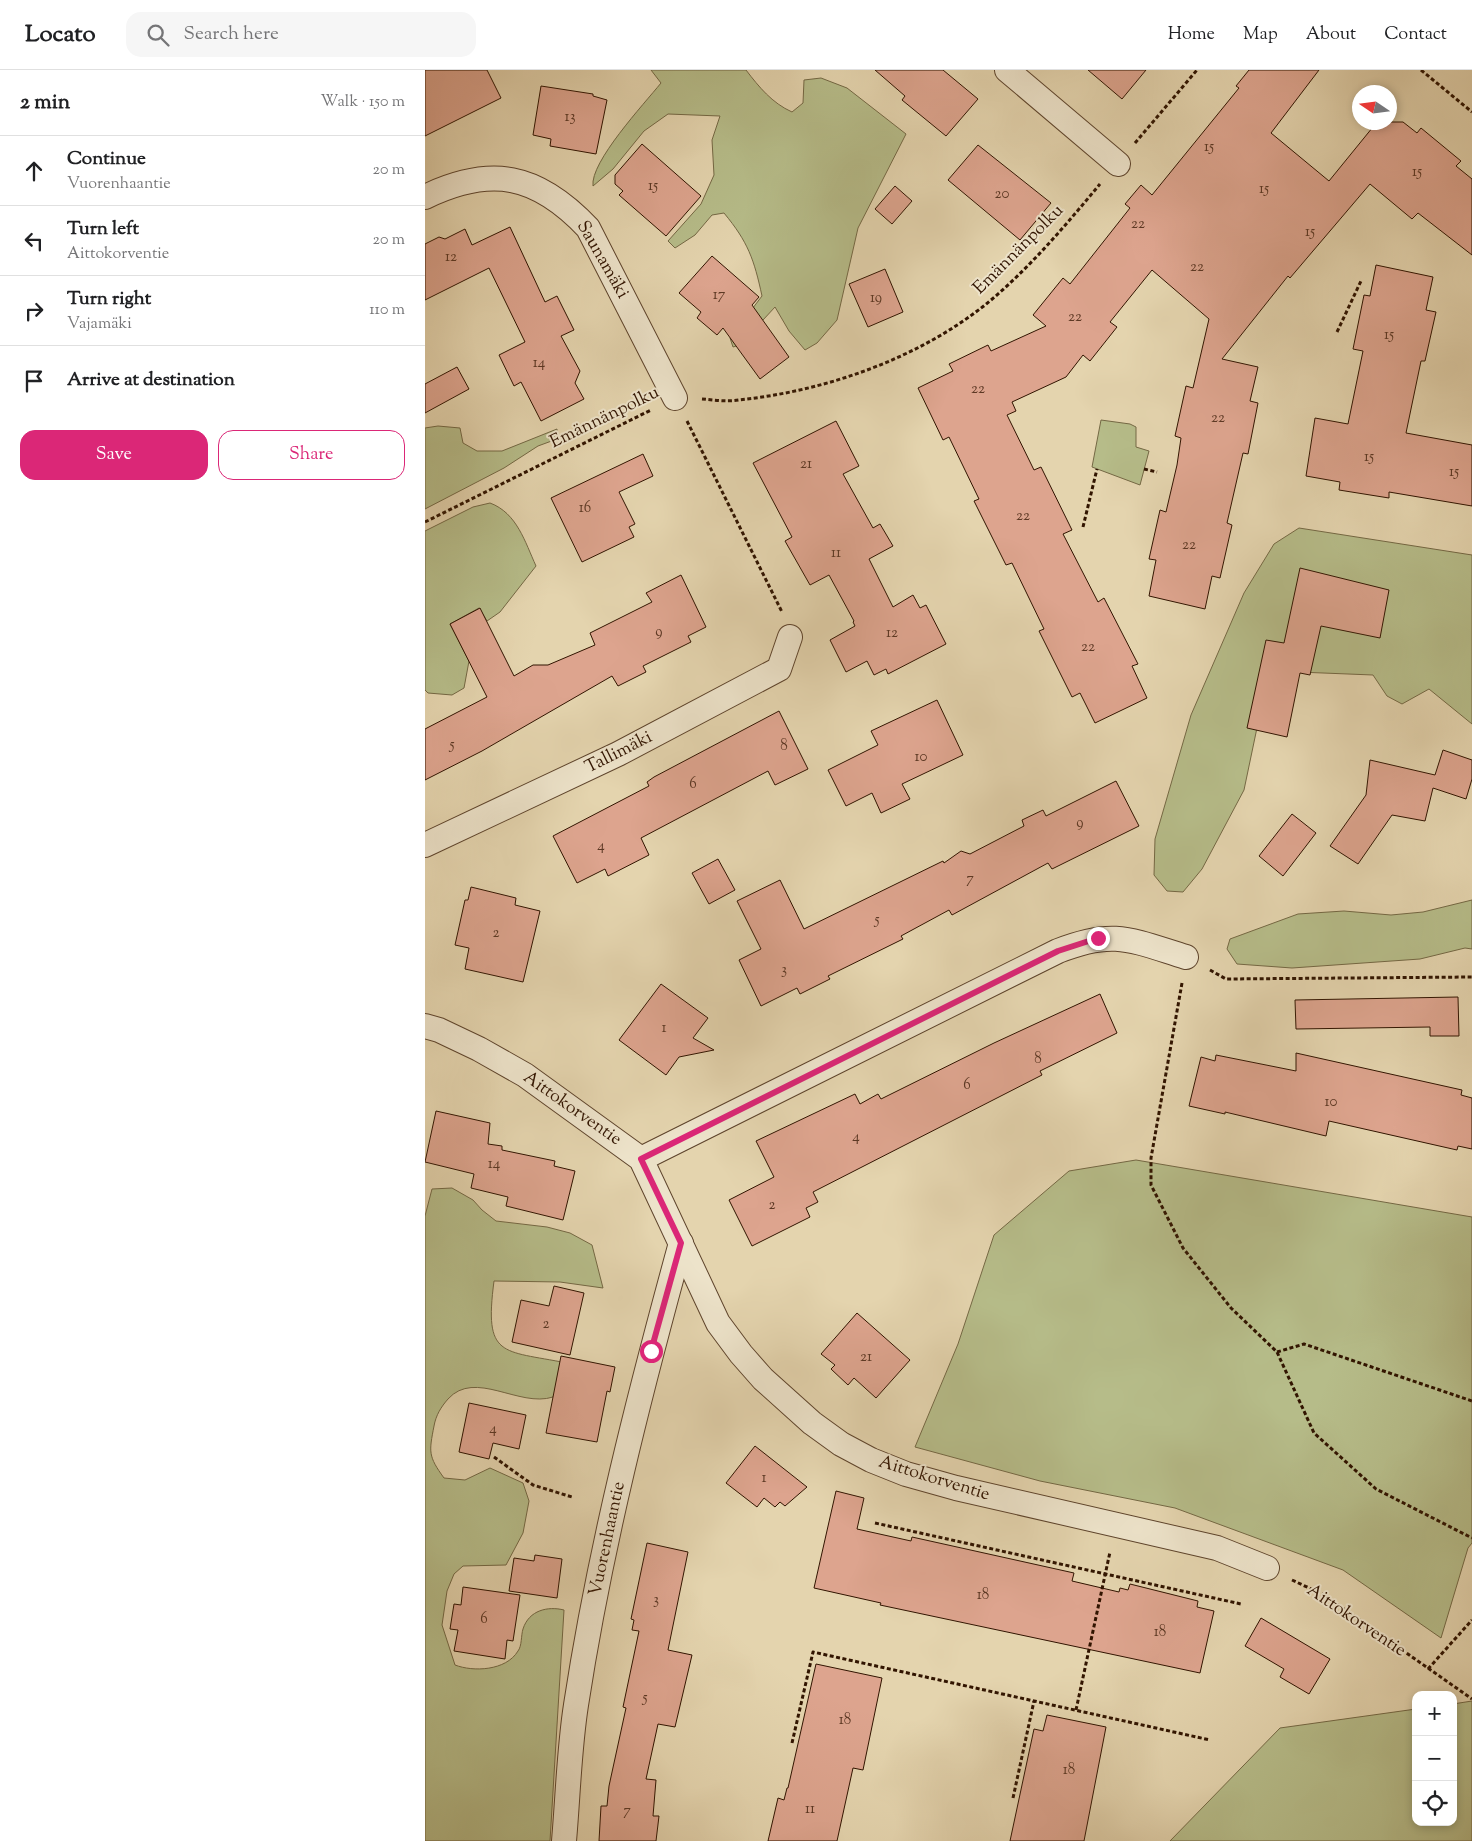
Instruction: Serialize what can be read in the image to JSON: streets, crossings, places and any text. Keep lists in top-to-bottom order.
{
  "streets": {
    "street": [
      "Saunamäki",
      "Tallimäki",
      "Aittokorventie",
      "Vuorenhaantie"
    ],
    "path": ["Emännänpolku"]
  },
  "crossings": [
    ["Emännänpolku", "Saunamäki"],
    ["Aittokorventie", "Vuorenhaantie"]
  ],
  "house_numbers": [
    "13",
    "15",
    "15",
    "15",
    "15",
    "20",
    "22",
    "15",
    "12",
    "22",
    "17",
    "19",
    "22",
    "15",
    "14",
    "22",
    "22",
    "15",
    "21",
    "15",
    "16",
    "22",
    "22",
    "11",
    "9",
    "12",
    "22",
    "5",
    "8",
    "10",
    "6",
    "9",
    "4",
    "7",
    "5",
    "2",
    "3",
    "1",
    "8",
    "6",
    "10",
    "4",
    "14",
    "2",
    "2",
    "21",
    "4",
    "1",
    "18",
    "3",
    "6",
    "18",
    "5",
    "18",
    "18",
    "11",
    "7"
  ],
  "north": "left",
  "page": {
    "header": "Locato",
    "search": "Search here",
    "nav": [
      "Home",
      "Map",
      "About",
      "Contact"
    ],
    "heading": ["2 min", "Walk · 150 m"],
    "list": [
      ["Continue", "Vuorenhaantie", "20 m"],
      ["Turn left", "Aittokorventie", "20 m"],
      ["Turn right", "Vajamäki", "110 m"],
      "Arrive at destination"
    ],
    "buttons": ["Save", "Share"],
    "map_buttons": ["+", "−"]
  }
}
